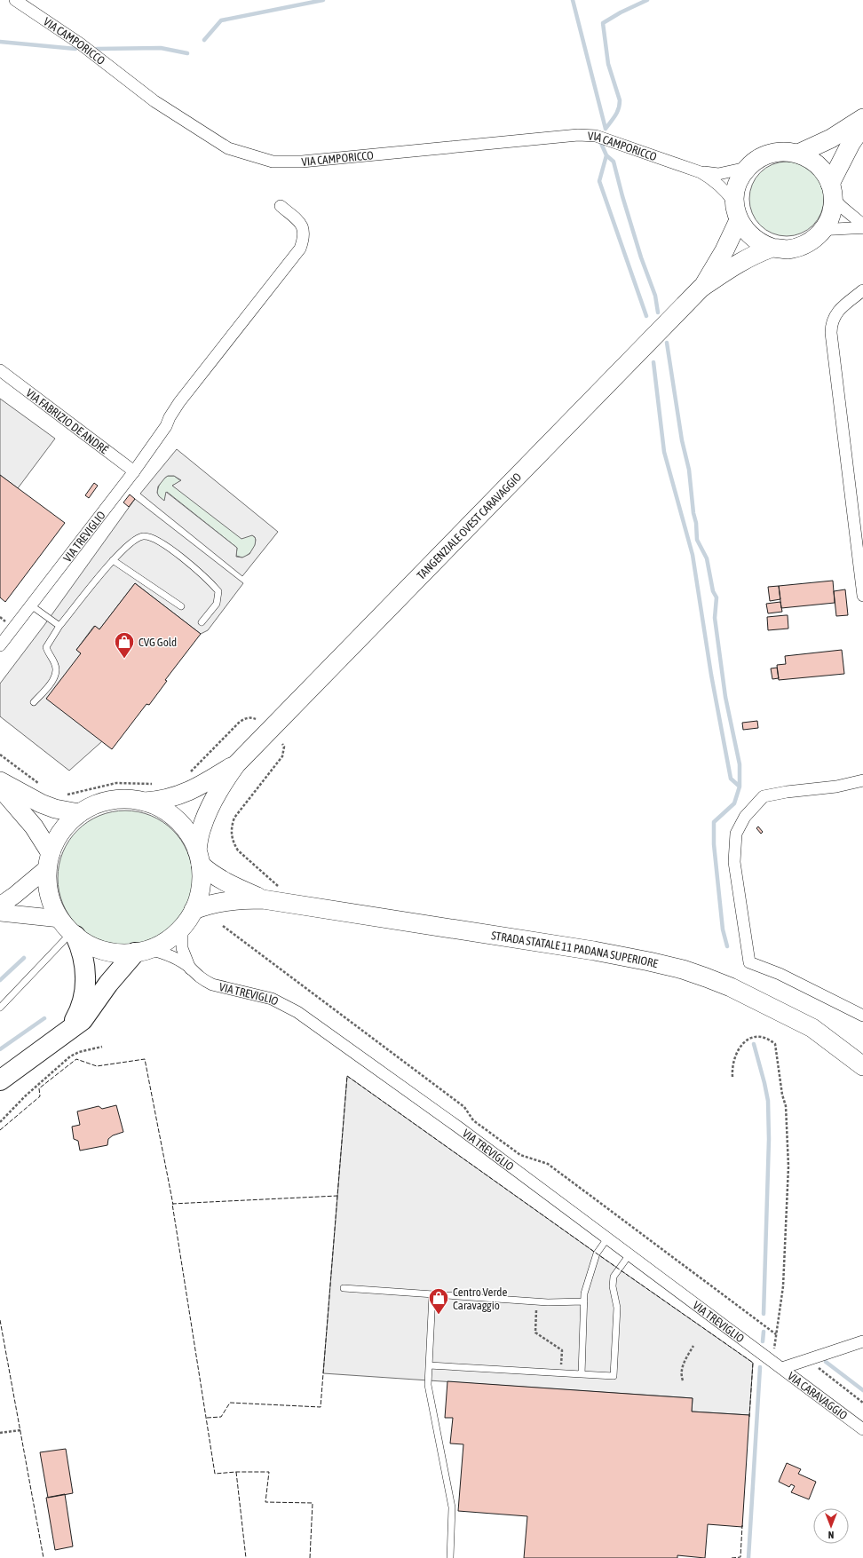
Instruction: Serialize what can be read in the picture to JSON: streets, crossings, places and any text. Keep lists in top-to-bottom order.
{
  "streets": {
    "main road": ["TANGENZIALE OVEST CARAVAGGIO", "STRADA STATALE 11 PADANA SUPERIORE"],
    "street": [
      "VIA CAMPORICCO",
      "VIA FABRIZIO DE ANDRÉ",
      "VIA TREVIGLIO",
      "VIA CARAVAGGIO"
    ]
  },
  "crossings": [
    ["VIA CAMPORICCO", "TANGENZIALE OVEST CARAVAGGIO"],
    ["VIA FABRIZIO DE ANDRÉ", "VIA TREVIGLIO"],
    ["TANGENZIALE OVEST CARAVAGGIO", "STRADA STATALE 11 PADANA SUPERIORE"],
    ["VIA TREVIGLIO", "VIA CARAVAGGIO"]
  ],
  "places": {
    "shop": ["CVG Gold", "Centro Verde Caravaggio"]
  },
  "north": "bottom"
}
